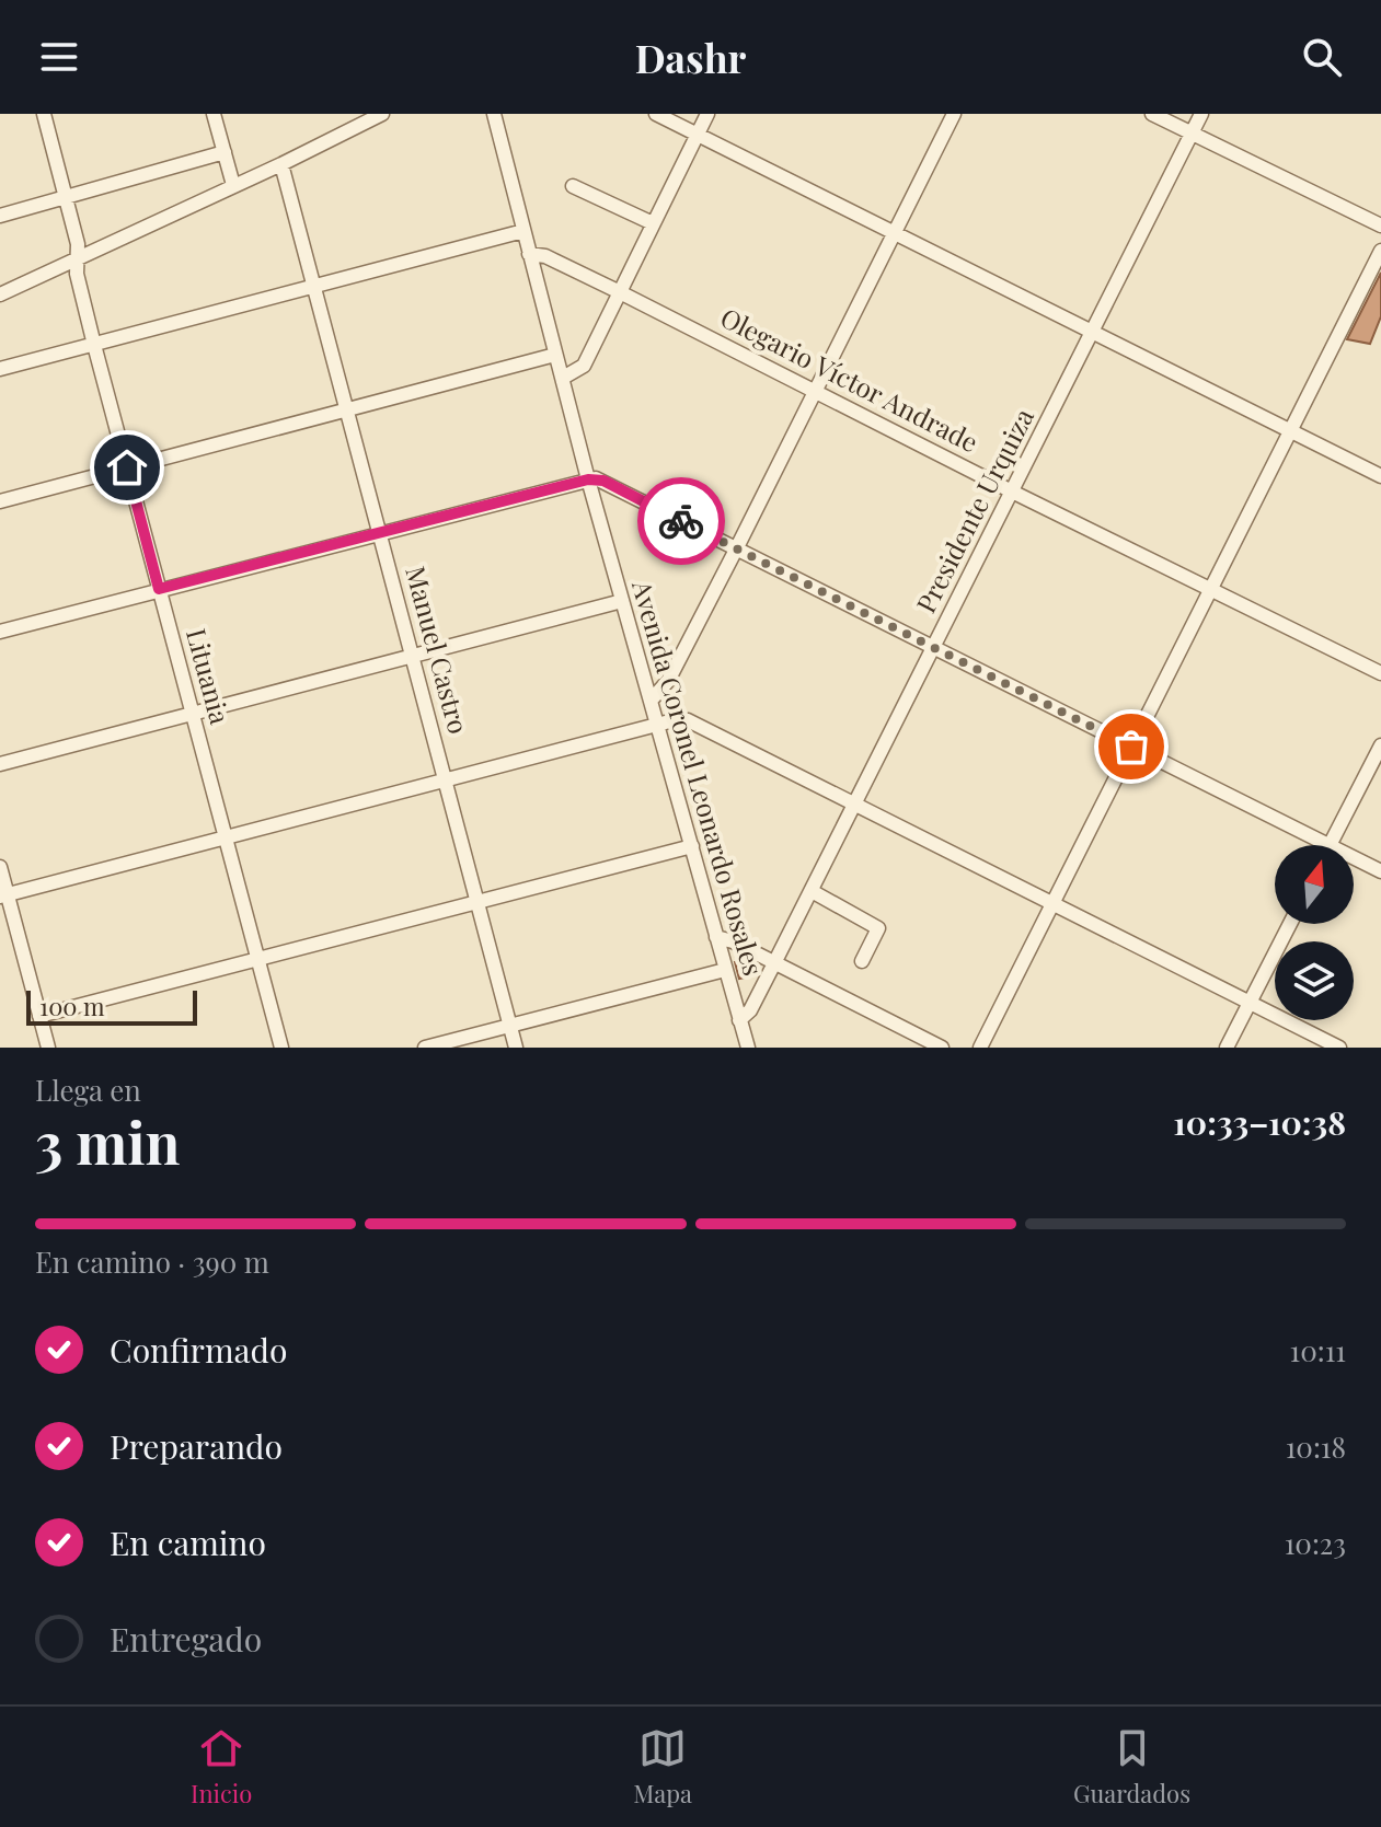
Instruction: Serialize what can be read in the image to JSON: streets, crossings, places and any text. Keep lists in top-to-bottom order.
{
  "streets": {
    "street": [
      "Olegario Víctor Andrade",
      "Presidente Urquiza",
      "Manuel Castro",
      "Lituania",
      "Avenida Coronel Leonardo Rosales"
    ]
  },
  "crossings": [
    ["Olegario Víctor Andrade", "Presidente Urquiza"],
    ["Olegario Víctor Andrade", "Avenida Coronel Leonardo Rosales"],
    ["Presidente Urquiza", "Avenida Coronel Leonardo Rosales"]
  ],
  "scale_bar": "100 m",
  "north": "top",
  "page": {
    "header": "Dashr",
    "scale": "100 m",
    "heading": ["3 min", "Llega en", "10:33–10:38"],
    "bar": "En camino · 390 m",
    "list": [
      ["Confirmado", "10:11"],
      ["Preparando", "10:18"],
      ["En camino", "10:23"],
      "Entregado"
    ],
    "tabs": ["Inicio", "Mapa", "Guardados"]
  }
}
